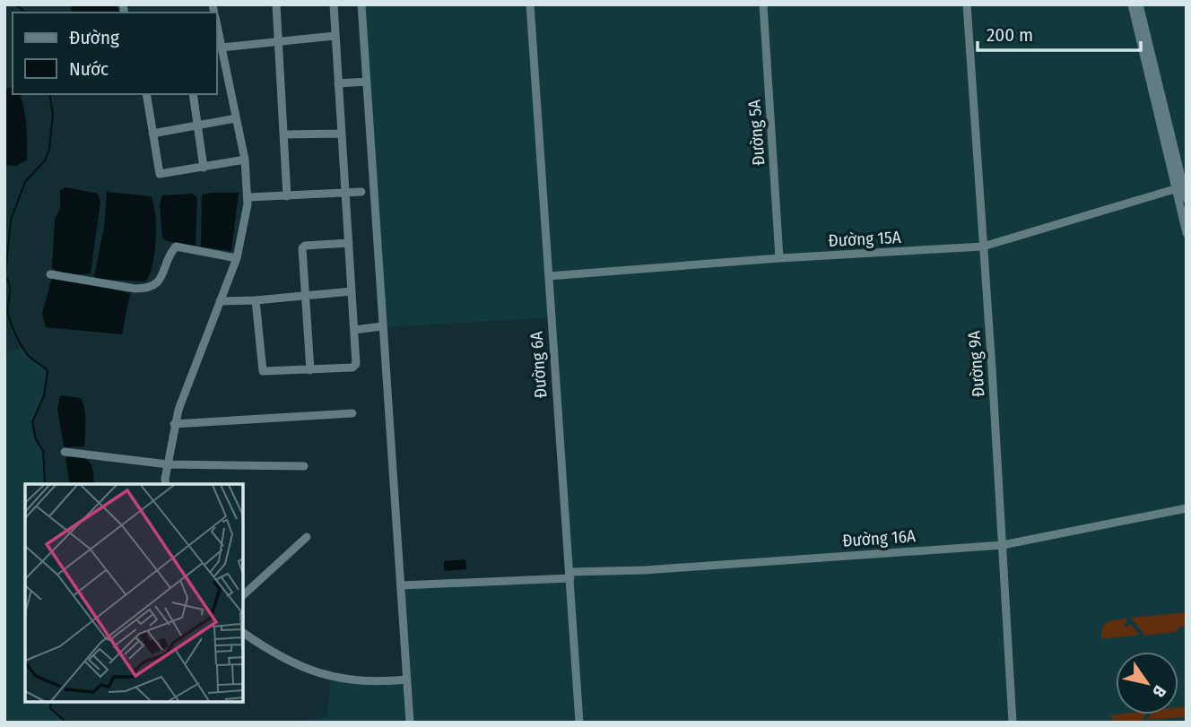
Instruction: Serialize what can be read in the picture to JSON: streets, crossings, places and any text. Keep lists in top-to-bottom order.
{
  "streets": {
    "street": [
      "Đường 5A",
      "Đường 15A",
      "Đường 9A",
      "Đường 6A",
      "Đường 16A"
    ]
  },
  "crossings": [
    ["Đường 5A", "Đường 15A"],
    ["Đường 15A", "Đường 9A"],
    ["Đường 15A", "Đường 6A"],
    ["Đường 9A", "Đường 16A"],
    ["Đường 6A", "Đường 16A"]
  ],
  "legend": ["Đường", "Nước"],
  "scale_bar": "200 m",
  "north": "bottom right"
}
